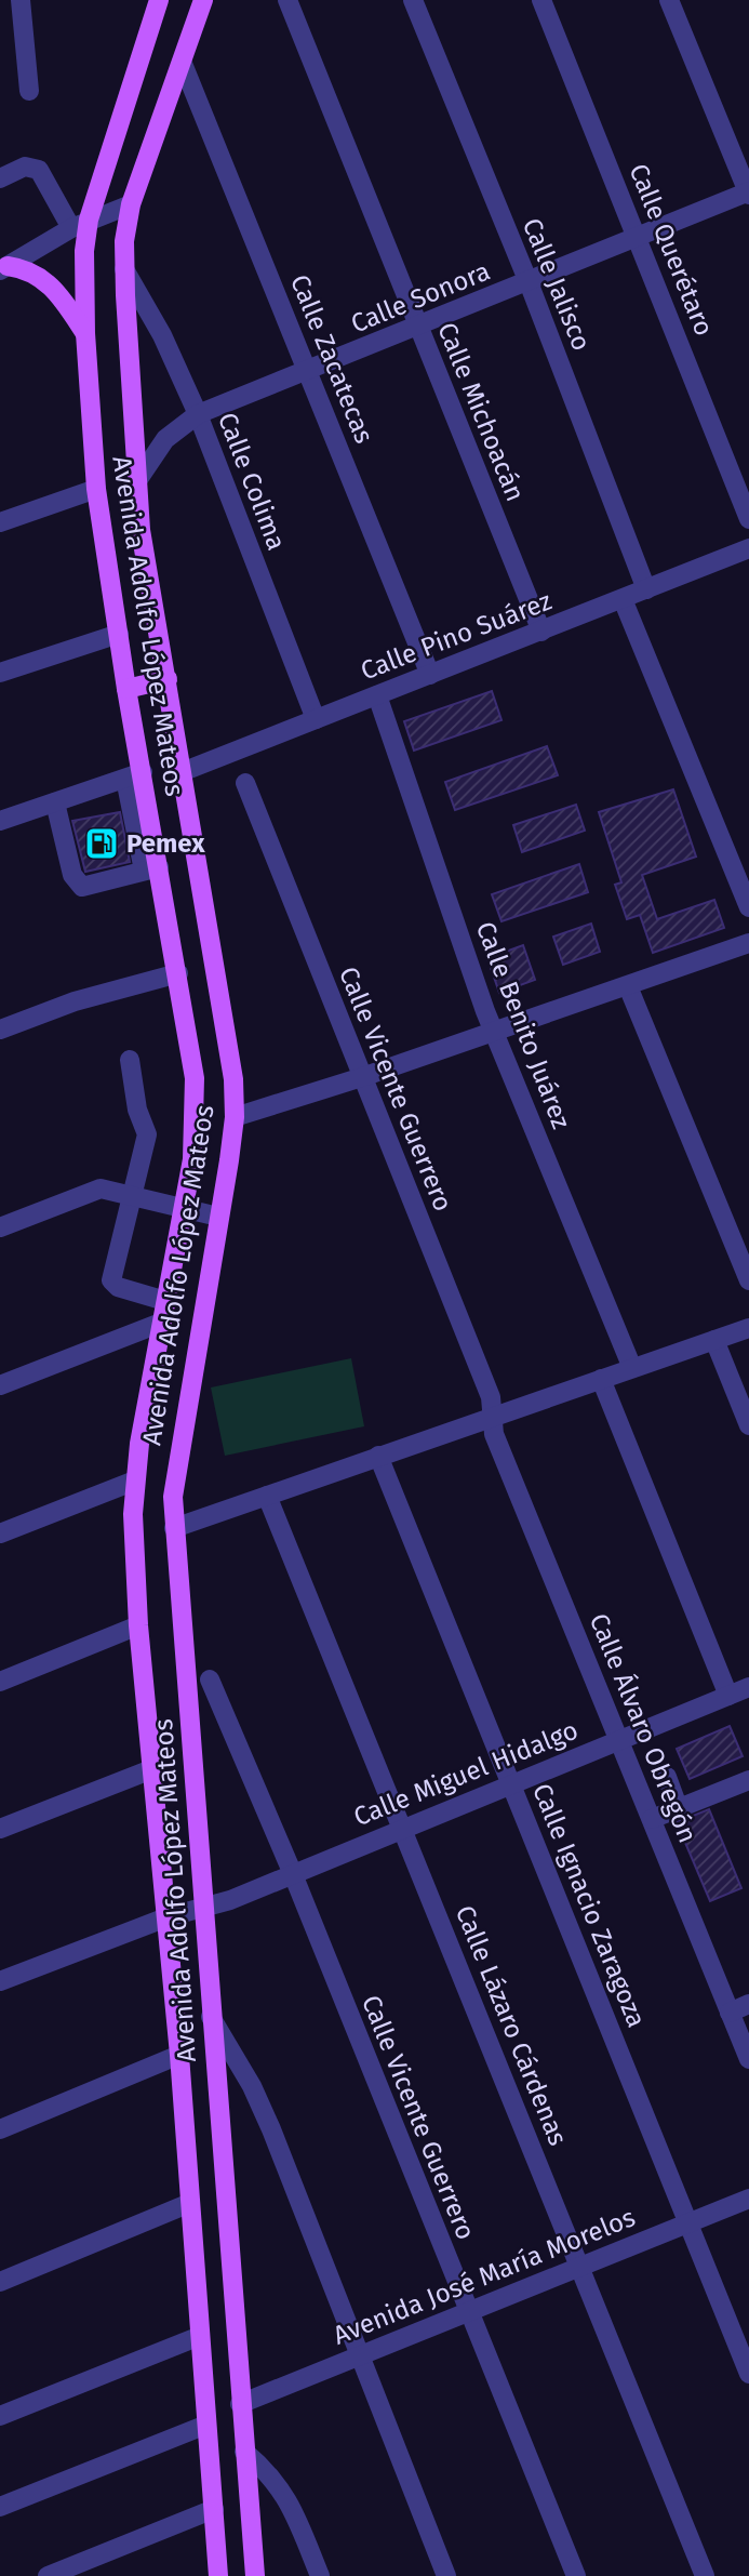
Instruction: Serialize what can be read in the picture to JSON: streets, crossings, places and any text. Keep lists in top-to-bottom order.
{
  "streets": {
    "main road": ["Avenida Adolfo López Mateos"],
    "street": [
      "Calle Querétaro",
      "Calle Jalisco",
      "Calle Sonora",
      "Calle Zacatecas",
      "Calle Michoacán",
      "Calle Colima",
      "Calle Pino Suárez",
      "Calle Benito Juárez",
      "Calle Vicente Guerrero",
      "Calle Álvaro Obregón",
      "Calle Miguel Hidalgo",
      "Calle Ignacio Zaragoza",
      "Calle Lázaro Cárdenas",
      "Avenida José María Morelos"
    ]
  },
  "crossings": [
    ["Calle Querétaro", "Calle Sonora"],
    ["Calle Jalisco", "Calle Sonora"],
    ["Calle Jalisco", "Calle Pino Suárez"],
    ["Calle Sonora", "Calle Zacatecas"],
    ["Calle Sonora", "Calle Michoacán"],
    ["Calle Sonora", "Calle Colima"],
    ["Calle Sonora", "Avenida Adolfo López Mateos"],
    ["Calle Zacatecas", "Avenida Adolfo López Mateos"],
    ["Calle Zacatecas", "Calle Pino Suárez"],
    ["Calle Michoacán", "Calle Pino Suárez"],
    ["Calle Colima", "Avenida Adolfo López Mateos"],
    ["Calle Colima", "Calle Pino Suárez"],
    ["Avenida Adolfo López Mateos", "Calle Pino Suárez"],
    ["Avenida Adolfo López Mateos", "Calle Miguel Hidalgo"],
    ["Avenida Adolfo López Mateos", "Avenida José María Morelos"],
    ["Calle Pino Suárez", "Calle Benito Juárez"],
    ["Calle Vicente Guerrero", "Calle Álvaro Obregón"],
    ["Calle Vicente Guerrero", "Calle Miguel Hidalgo"],
    ["Calle Vicente Guerrero", "Avenida José María Morelos"],
    ["Calle Álvaro Obregón", "Calle Miguel Hidalgo"],
    ["Calle Miguel Hidalgo", "Calle Ignacio Zaragoza"],
    ["Calle Miguel Hidalgo", "Calle Lázaro Cárdenas"],
    ["Calle Ignacio Zaragoza", "Avenida José María Morelos"],
    ["Calle Lázaro Cárdenas", "Avenida José María Morelos"]
  ],
  "places": {
    "fuel station": ["Pemex"]
  }
}
